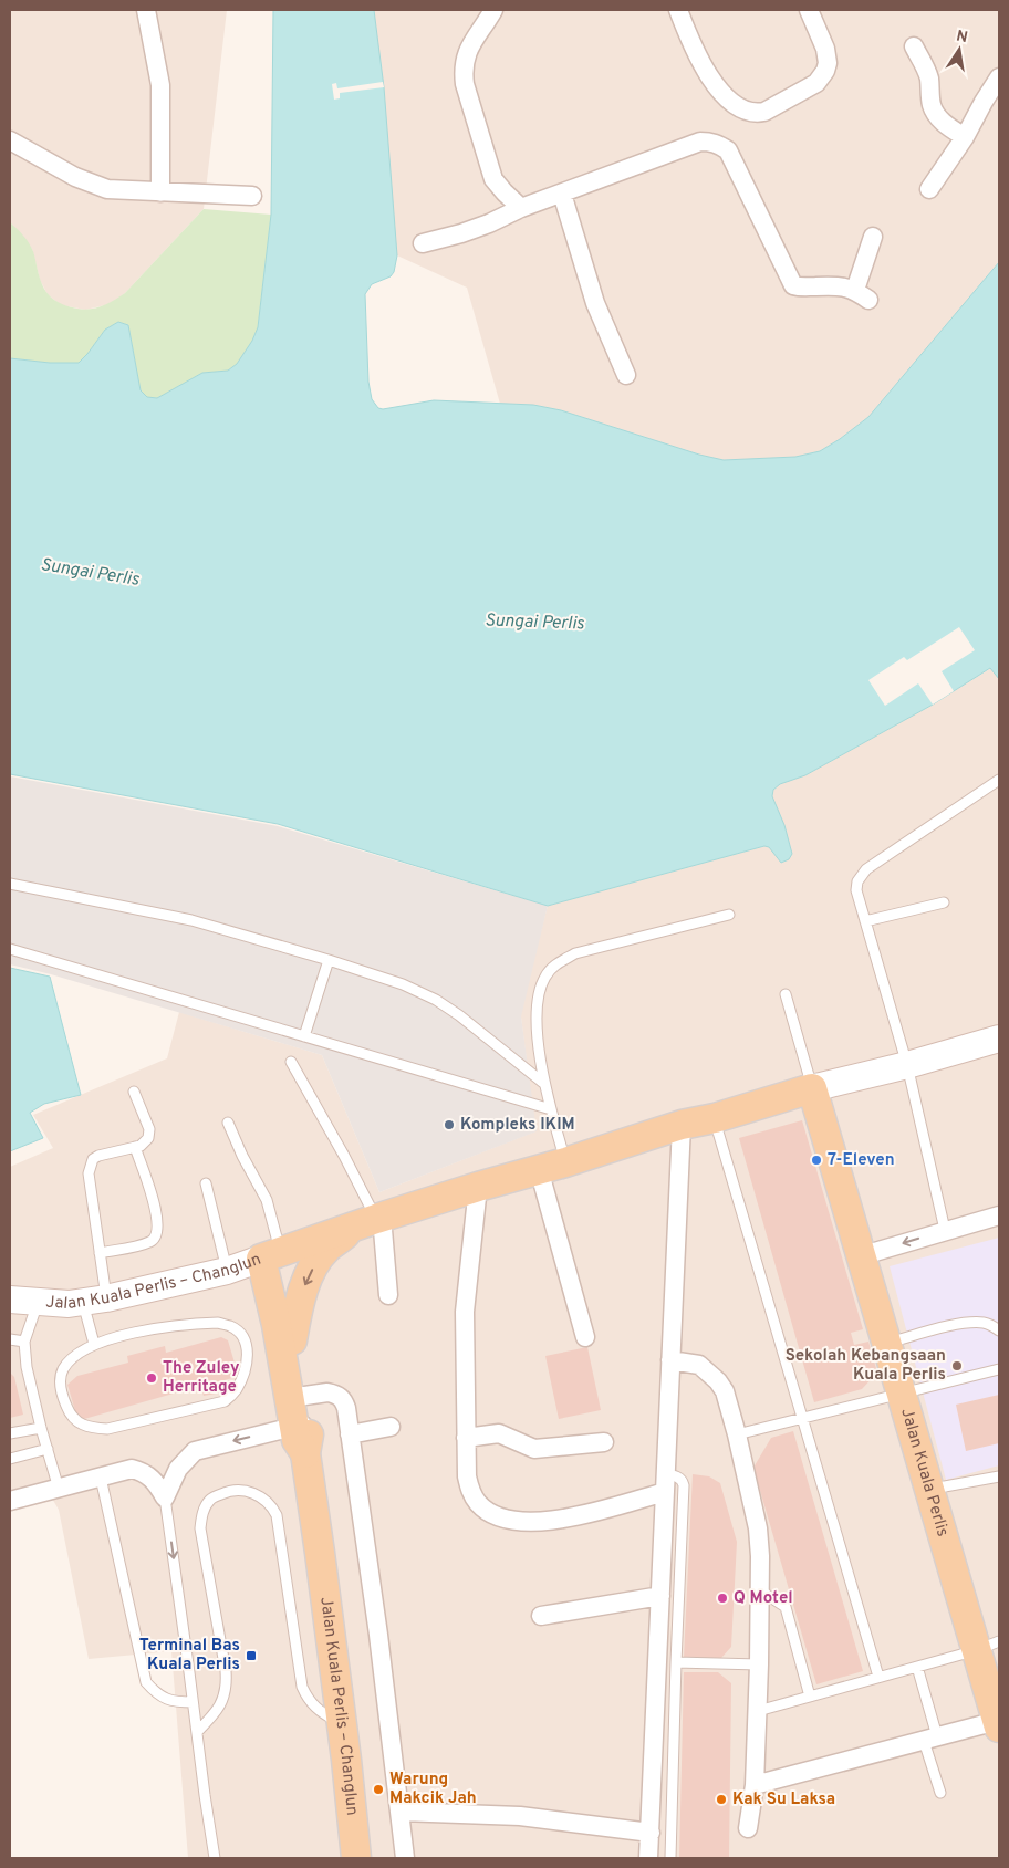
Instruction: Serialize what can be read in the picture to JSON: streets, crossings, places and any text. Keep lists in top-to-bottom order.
{
  "streets": {
    "main road": ["Jalan Kuala Perlis – Changlun", "Jalan Kuala Perlis"]
  },
  "water": ["Sungai Perlis"],
  "places": {
    "other": [
      "Kompleks IKIM",
      "7-Eleven",
      "Sekolah Kebangsaan Kuala Perlis",
      "The Zuley Herritage",
      "Q Motel",
      "Warung Makcik Jah",
      "Kak Su Laksa"
    ],
    "transit": ["Terminal Bas Kuala Perlis"]
  },
  "north": "top"
}
